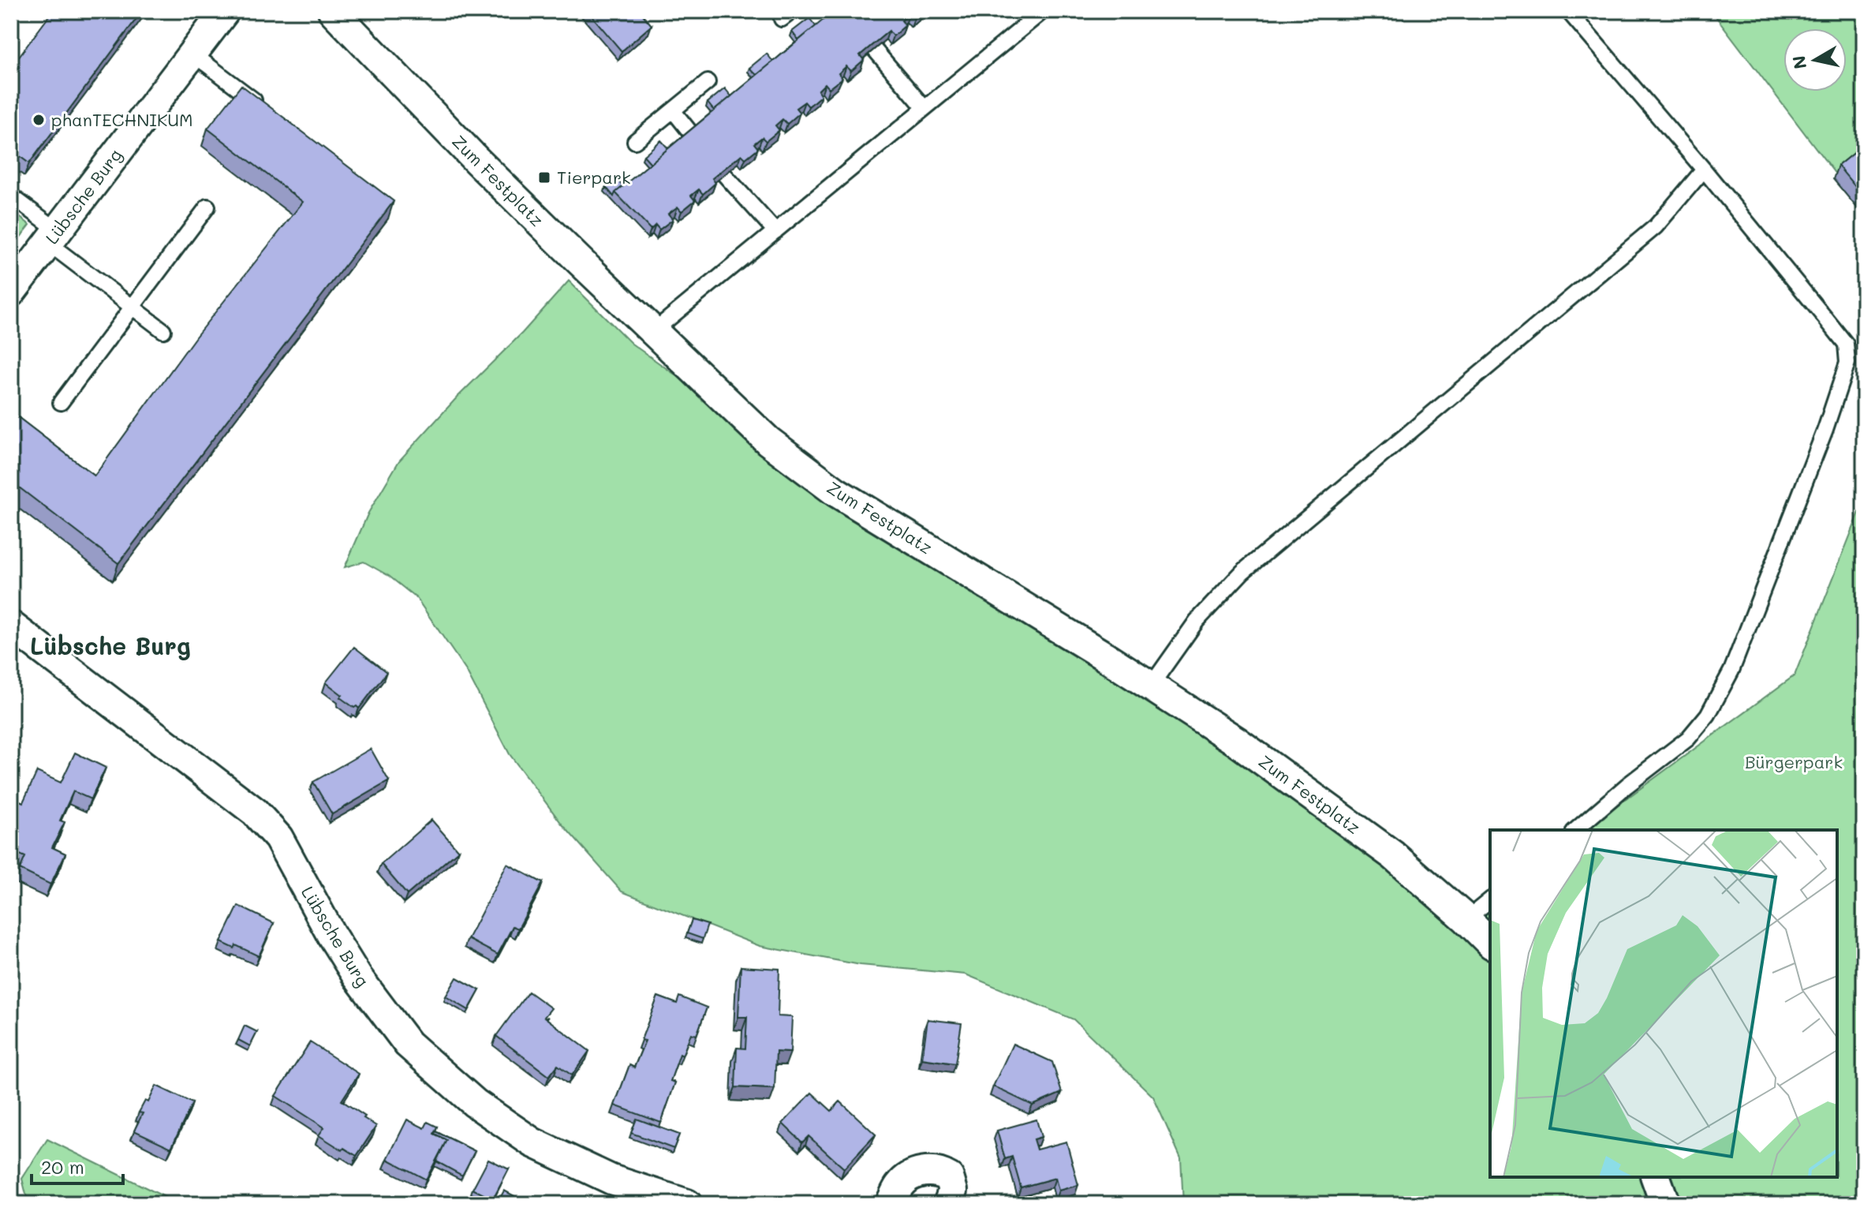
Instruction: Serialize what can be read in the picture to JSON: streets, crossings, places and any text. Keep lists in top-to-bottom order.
{
  "streets": {
    "street": ["Zum Festplatz", "Lübsche Burg"]
  },
  "districts": ["Lübsche Burg"],
  "parks": ["Bürgerpark"],
  "places": {
    "other": ["phanTECHNIKUM"],
    "transit": ["Tierpark"]
  },
  "scale_bar": "20 m",
  "north": "left"
}
